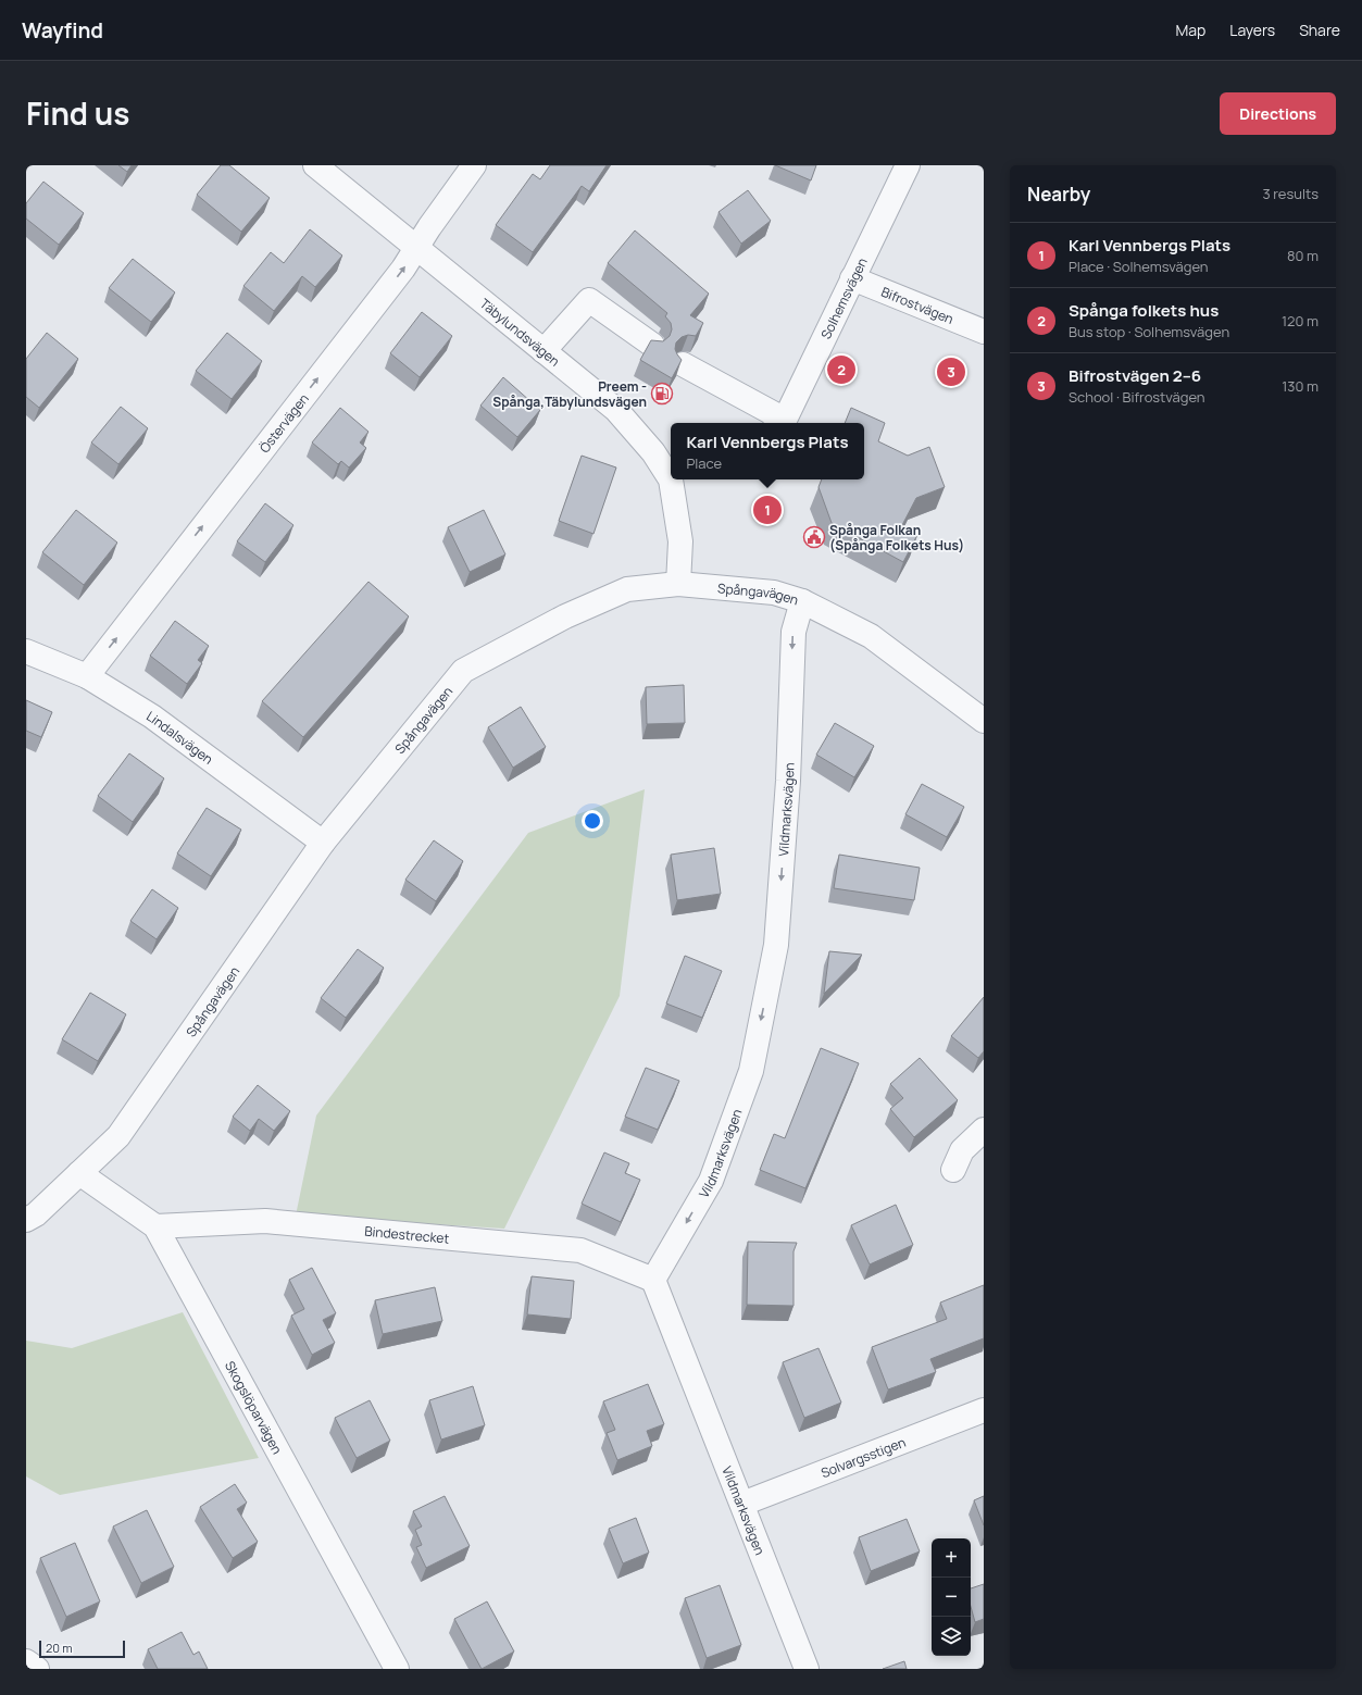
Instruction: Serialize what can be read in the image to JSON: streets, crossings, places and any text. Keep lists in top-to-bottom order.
{
  "streets": {
    "street": [
      "Solhemsvägen",
      "Bifrostvägen",
      "Täbylundsvägen",
      "Östervägen",
      "Spångavägen",
      "Lindalsvägen",
      "Vildmarksvägen",
      "Bindestrecket",
      "Skogslöparvägen",
      "Solvargsstigen"
    ]
  },
  "crossings": [
    ["Solhemsvägen", "Bifrostvägen"],
    ["Täbylundsvägen", "Östervägen"],
    ["Täbylundsvägen", "Spångavägen"],
    ["Östervägen", "Lindalsvägen"],
    ["Spångavägen", "Lindalsvägen"],
    ["Spångavägen", "Vildmarksvägen"],
    ["Spångavägen", "Skogslöparvägen"],
    ["Vildmarksvägen", "Bindestrecket"],
    ["Vildmarksvägen", "Solvargsstigen"],
    ["Bindestrecket", "Skogslöparvägen"]
  ],
  "one_way": ["Östervägen", "Vildmarksvägen"],
  "places": {
    "fuel station": ["Preem - Spånga,Täbylundsvägen"],
    "public building": ["Spånga Folkan (Spånga Folkets Hus)"]
  },
  "scale_bar": "20 m",
  "page": {
    "header": "Wayfind",
    "nav": ["Map", "Layers", "Share"],
    "title": "Find us",
    "buttons": "Directions",
    "heading": ["Nearby", "3 results"],
    "list": [
      {
        "mark": "1",
        "name": "Karl Vennbergs Plats",
        "note": "Place · Solhemsvägen",
        "value": "80 m"
      },
      {
        "mark": "2",
        "name": "Spånga folkets hus",
        "note": "Bus stop · Solhemsvägen",
        "value": "120 m"
      },
      {
        "mark": "3",
        "name": "Bifrostvägen 2–6",
        "note": "School · Bifrostvägen",
        "value": "130 m"
      }
    ],
    "pins": ["2", "3", "1"],
    "popup": ["Karl Vennbergs Plats", "Place"],
    "map_buttons": ["+", "−"],
    "scale": "20 m"
  }
}
